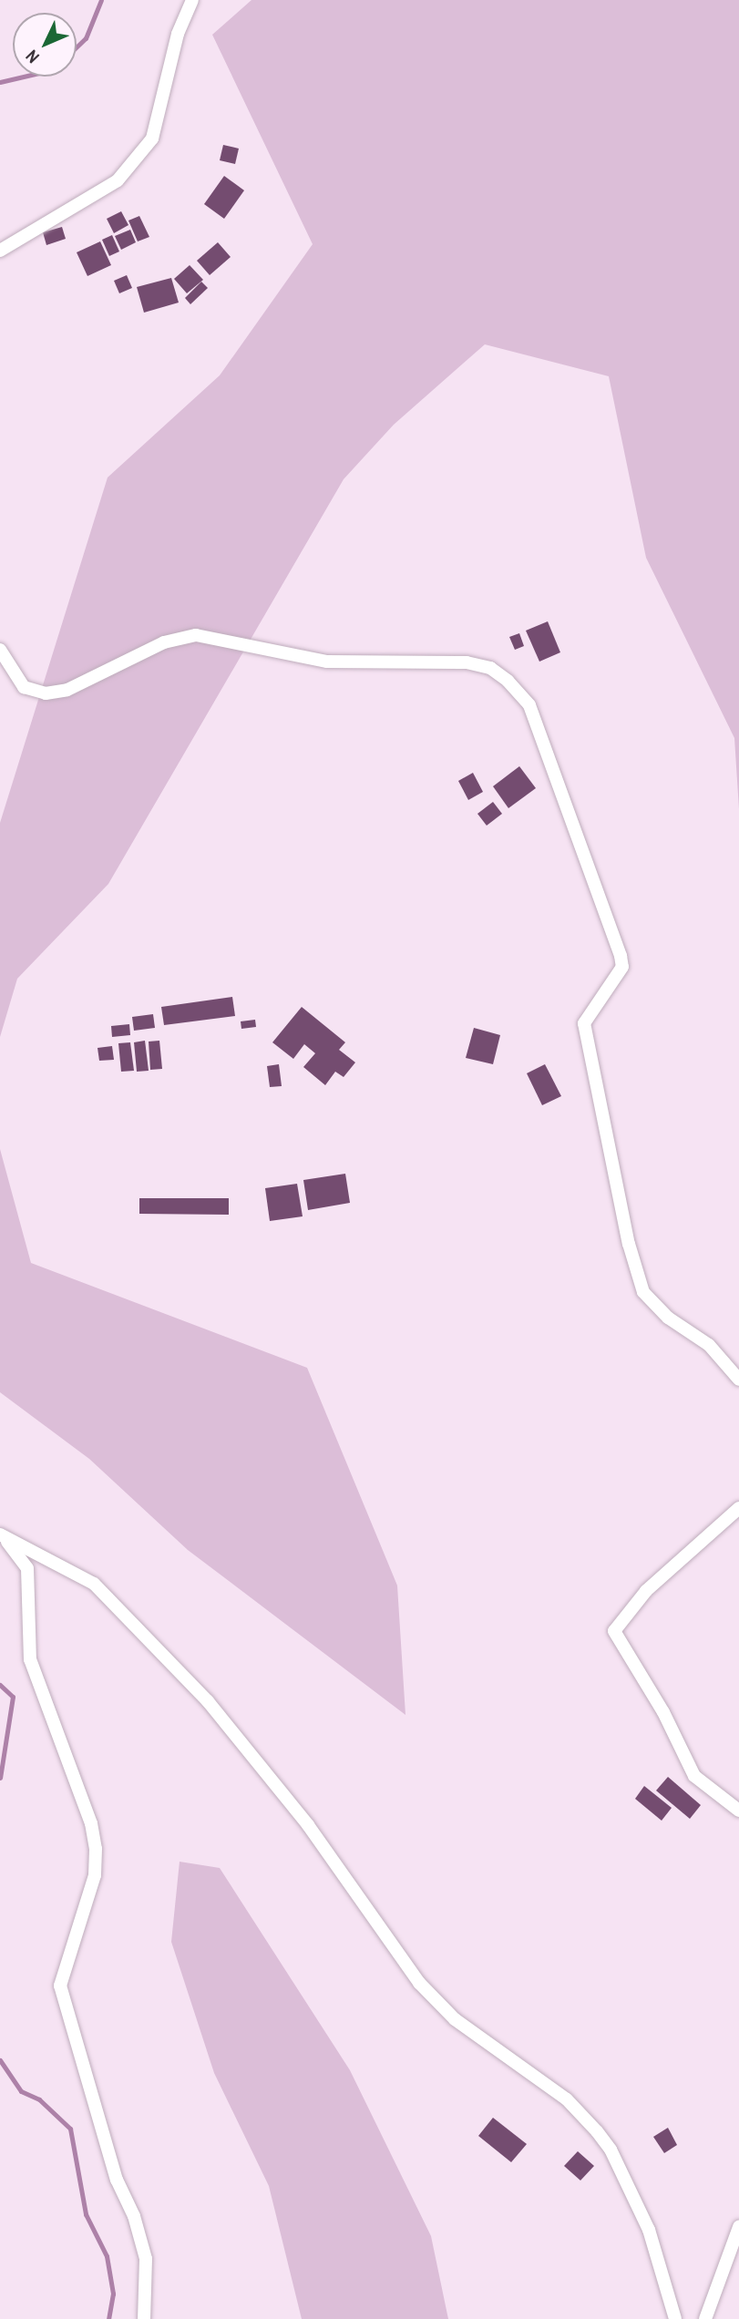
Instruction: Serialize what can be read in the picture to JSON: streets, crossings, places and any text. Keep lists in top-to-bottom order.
{
  "north": "bottom left"
}
